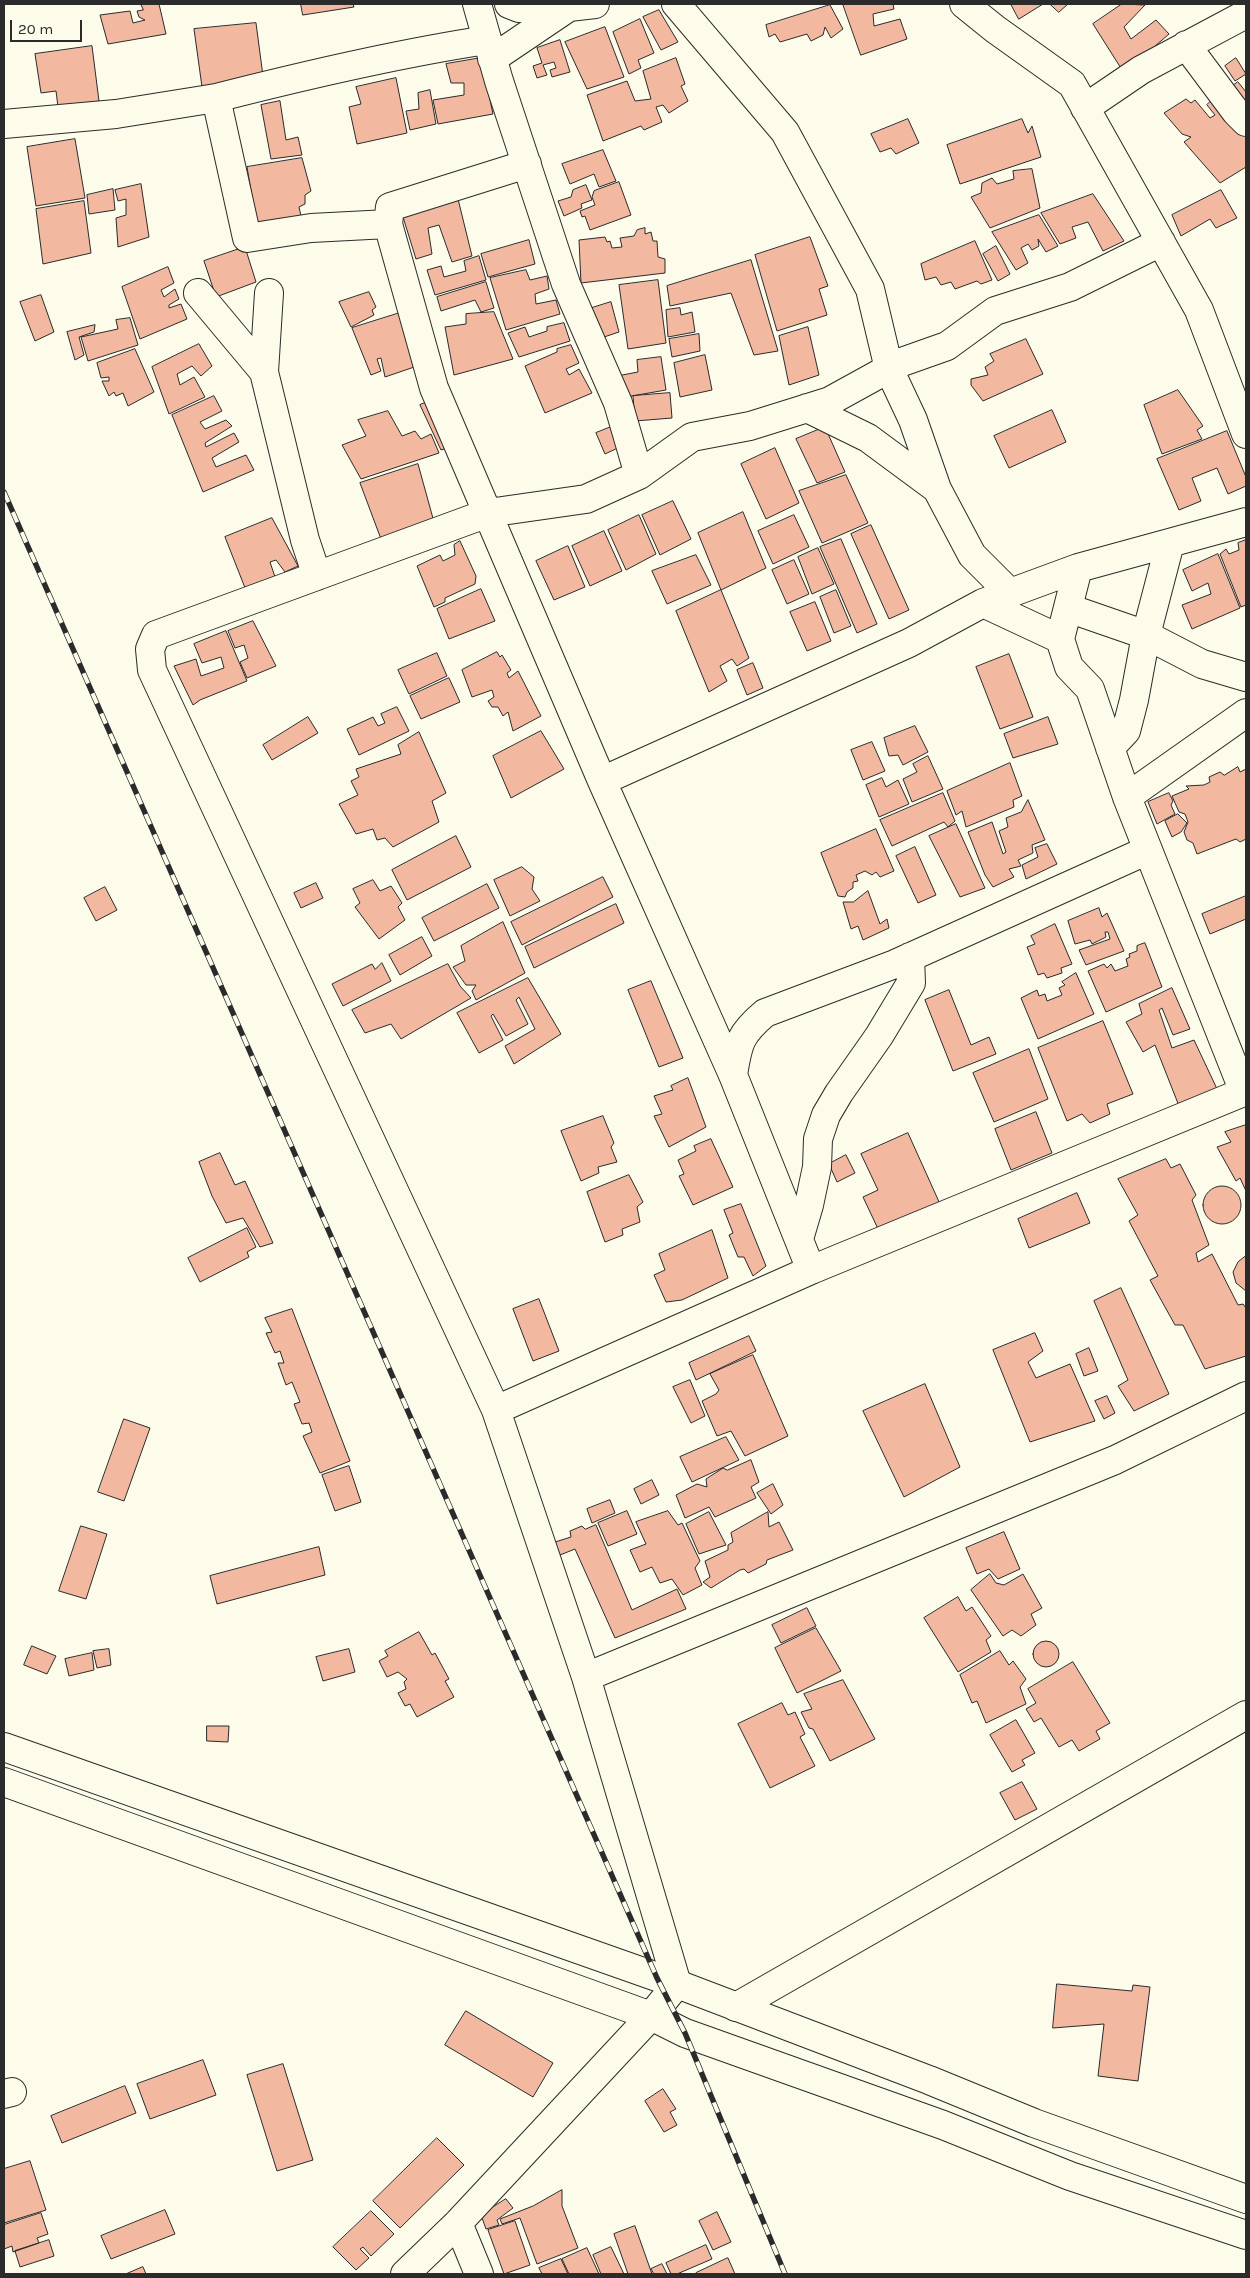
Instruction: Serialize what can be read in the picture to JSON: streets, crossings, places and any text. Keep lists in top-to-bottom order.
{
  "scale_bar": "20 m"
}
